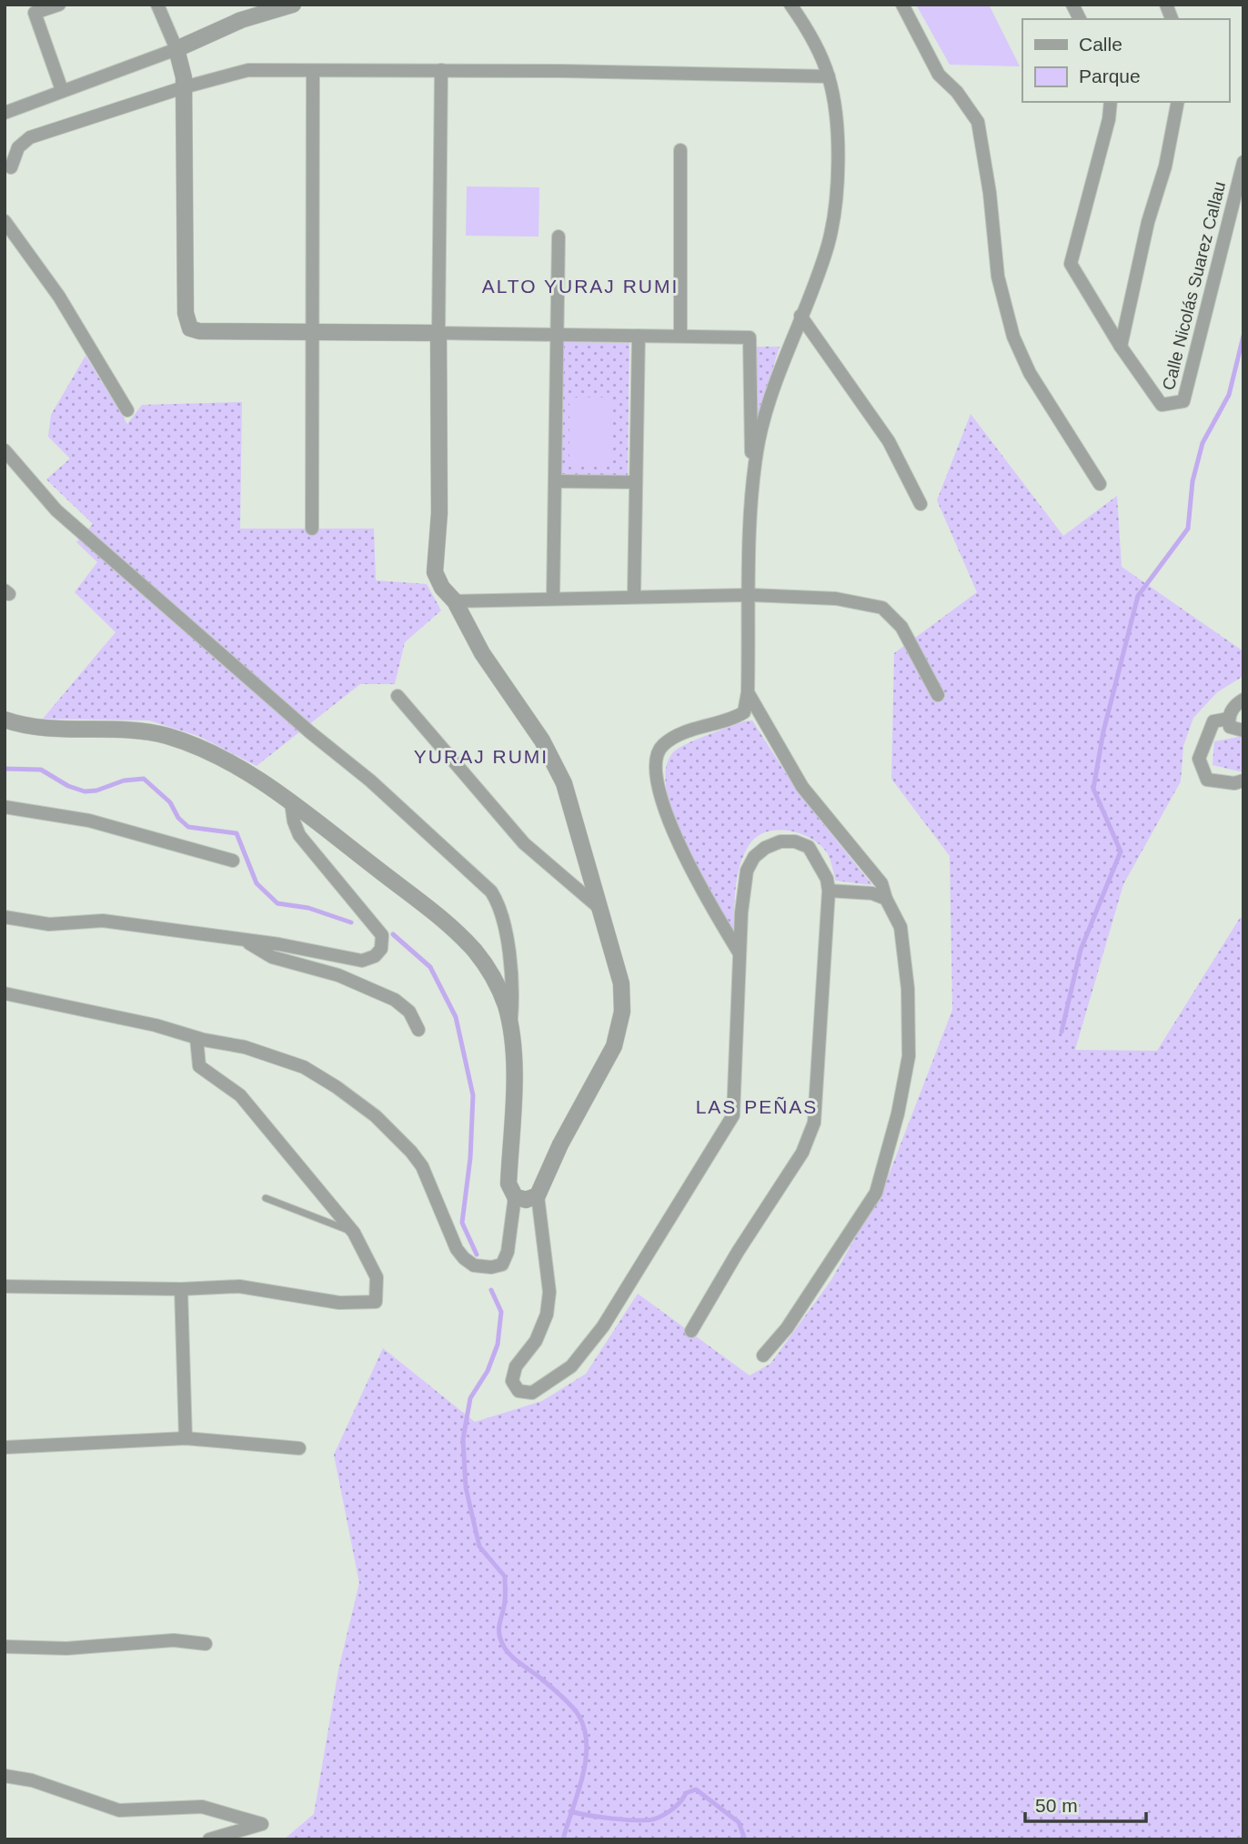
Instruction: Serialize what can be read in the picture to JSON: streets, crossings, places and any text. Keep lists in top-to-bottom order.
{
  "streets": {
    "street": ["Calle Nicolás Suarez Callau"]
  },
  "districts": ["ALTO YURAJ RUMI", "YURAJ RUMI", "LAS PEÑAS"],
  "legend": ["Calle", "Parque"],
  "scale_bar": "50 m"
}
